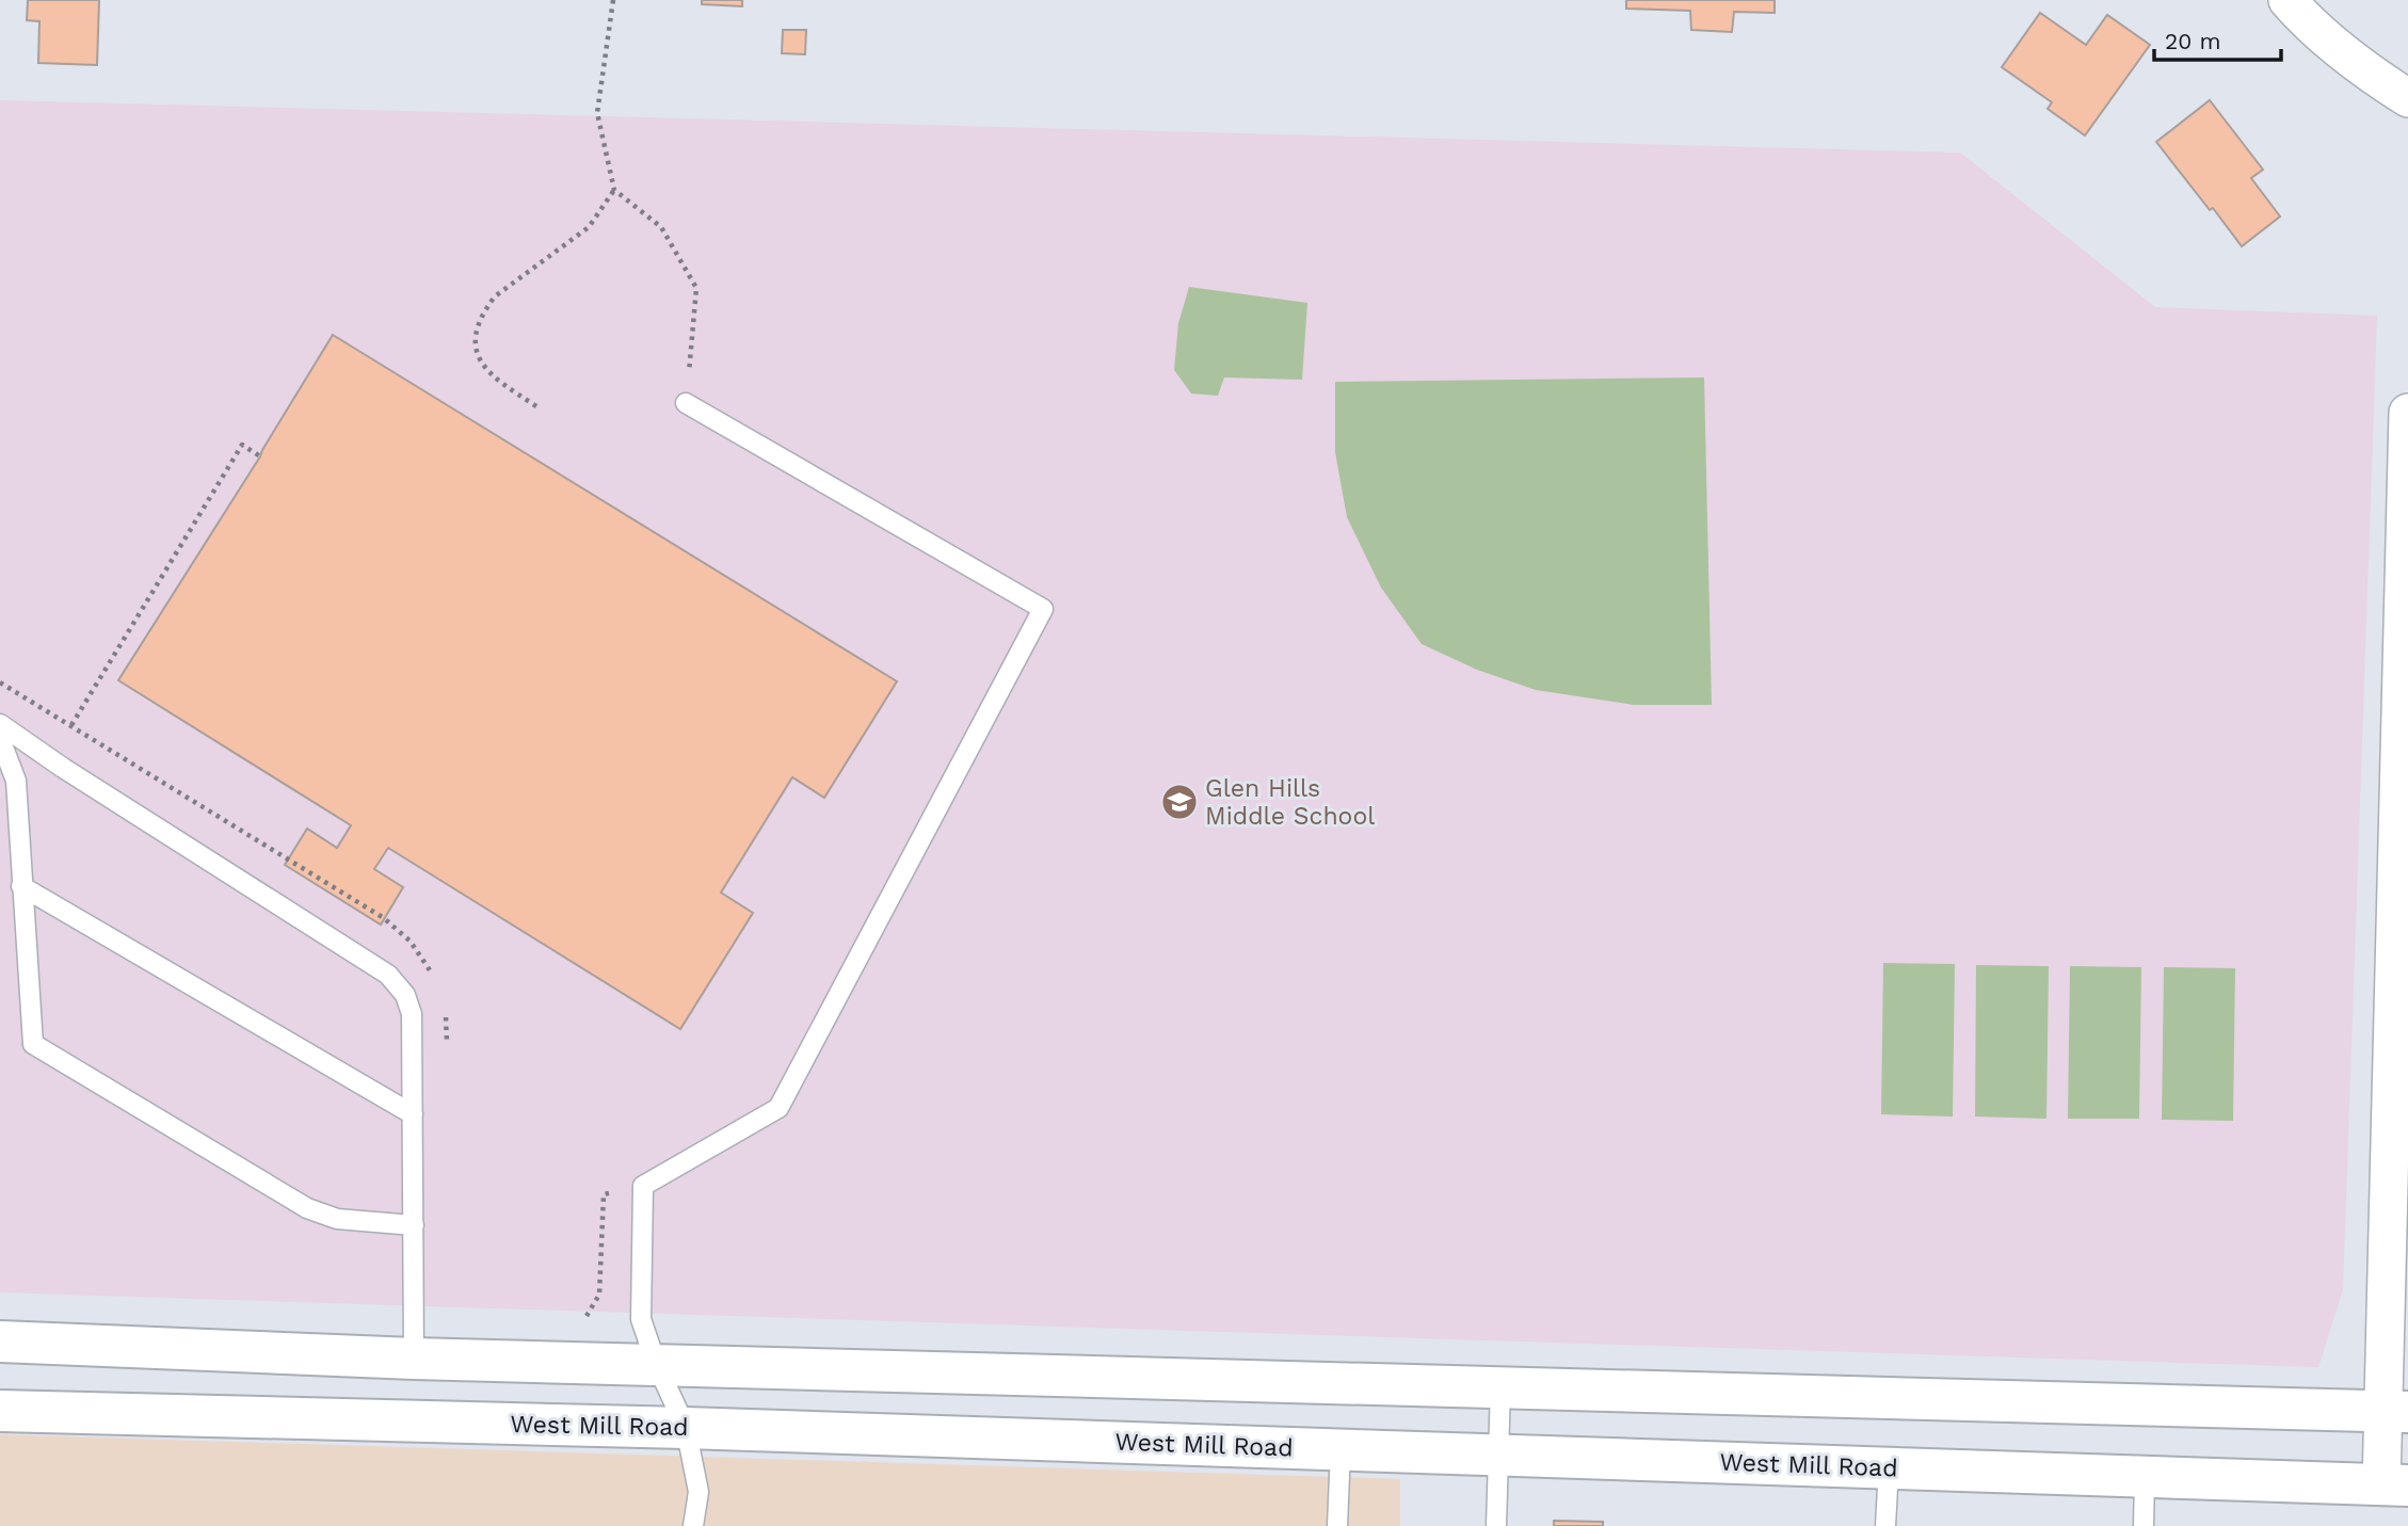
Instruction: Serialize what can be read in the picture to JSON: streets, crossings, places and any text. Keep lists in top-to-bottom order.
{
  "streets": {
    "main road": ["West Mill Road"]
  },
  "places": {
    "school or university": ["Glen Hills Middle School"]
  },
  "scale_bar": "20 m"
}
